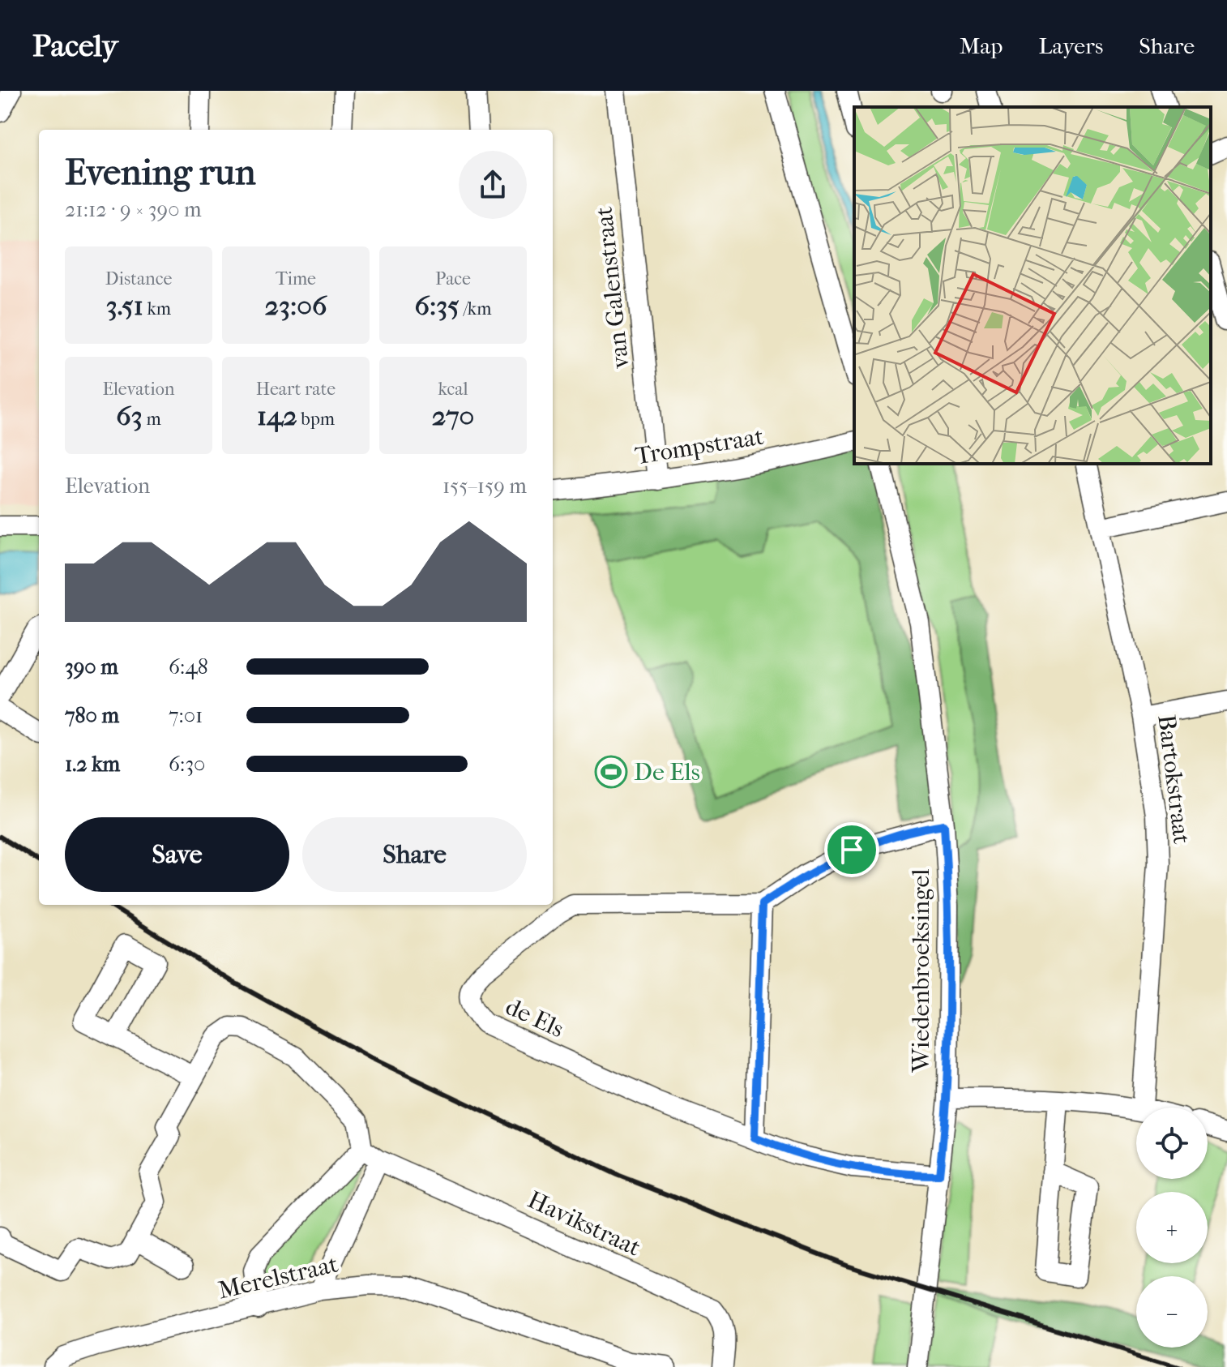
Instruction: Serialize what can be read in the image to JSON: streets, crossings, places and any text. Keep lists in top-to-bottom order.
{
  "streets": {
    "street": [
      "van Galenstraat",
      "Trompstraat",
      "Bartokstraat",
      "Wiedenbroeksingel",
      "de Els",
      "Havikstraat",
      "Merelstraat"
    ]
  },
  "crossings": [
    ["van Galenstraat", "Trompstraat"],
    ["Wiedenbroeksingel", "de Els"]
  ],
  "places": {
    "sports": ["De Els"]
  },
  "page": {
    "header": "Pacely",
    "nav": ["Map", "Layers", "Share"],
    "heading": ["Evening run", "21:12 · 9 × 390 m"],
    "stats": [
      ["Distance", "3.51 km"],
      ["Time", "23:06"],
      ["Pace", "6:35 /km"],
      ["Elevation", "63 m"],
      ["Heart rate", "142 bpm"],
      ["kcal", "270"]
    ],
    "chart": ["Elevation", "155–159 m"],
    "list": [
      {
        "name": "390 m",
        "note": "6:48"
      },
      {
        "name": "780 m",
        "note": "7:01"
      },
      {
        "name": "1.2 km",
        "note": "6:30"
      }
    ],
    "buttons": ["Save", "Share"],
    "map_buttons": ["+", "−"]
  }
}
